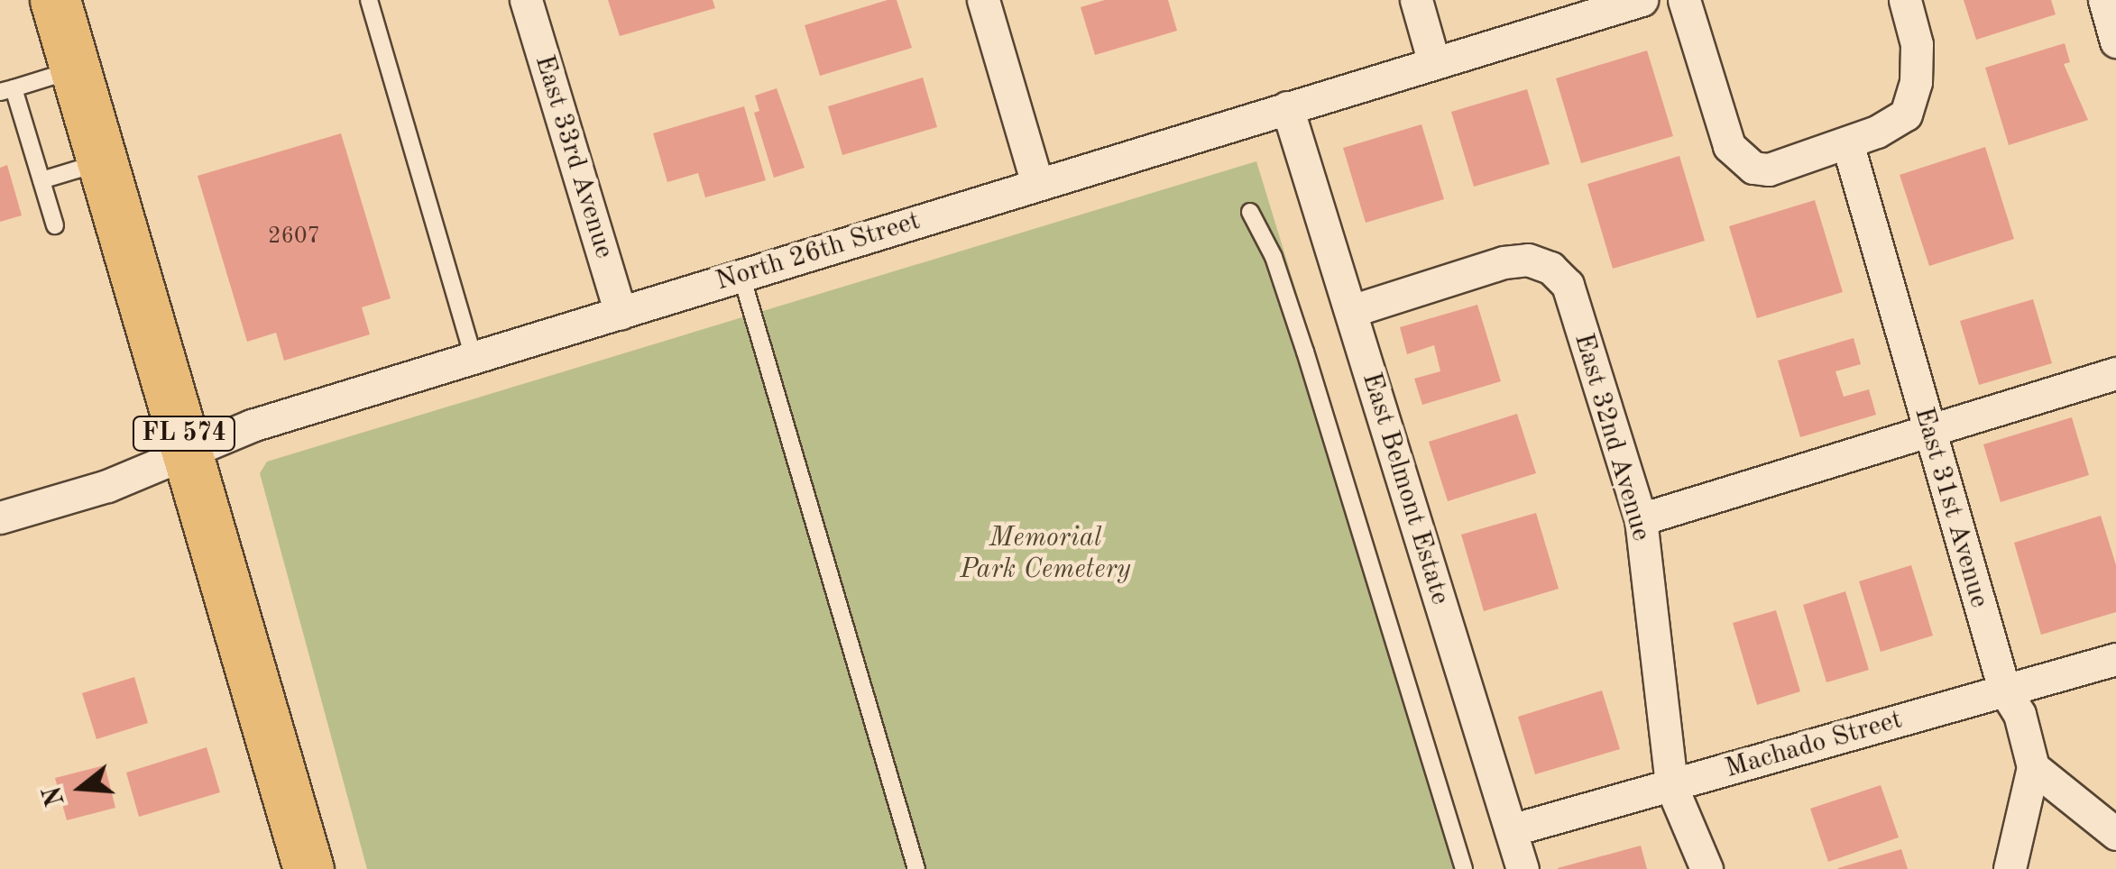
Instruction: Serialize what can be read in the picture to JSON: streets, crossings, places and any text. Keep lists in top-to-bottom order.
{
  "streets": {
    "main road": ["FL 574"],
    "street": [
      "East 33rd Avenue",
      "North 26th Street",
      "East 32nd Avenue",
      "East Belmont Estate",
      "East 31st Avenue",
      "Machado Street"
    ]
  },
  "crossings": [
    ["East 33rd Avenue", "North 26th Street"],
    ["North 26th Street", "FL 574"],
    ["North 26th Street", "East Belmont Estate"],
    ["East 32nd Avenue", "East Belmont Estate"],
    ["East 32nd Avenue", "Machado Street"],
    ["East Belmont Estate", "Machado Street"],
    ["East 31st Avenue", "Machado Street"]
  ],
  "parks": ["Memorial Park Cemetery"],
  "house_numbers": ["2607"],
  "north": "left"
}
